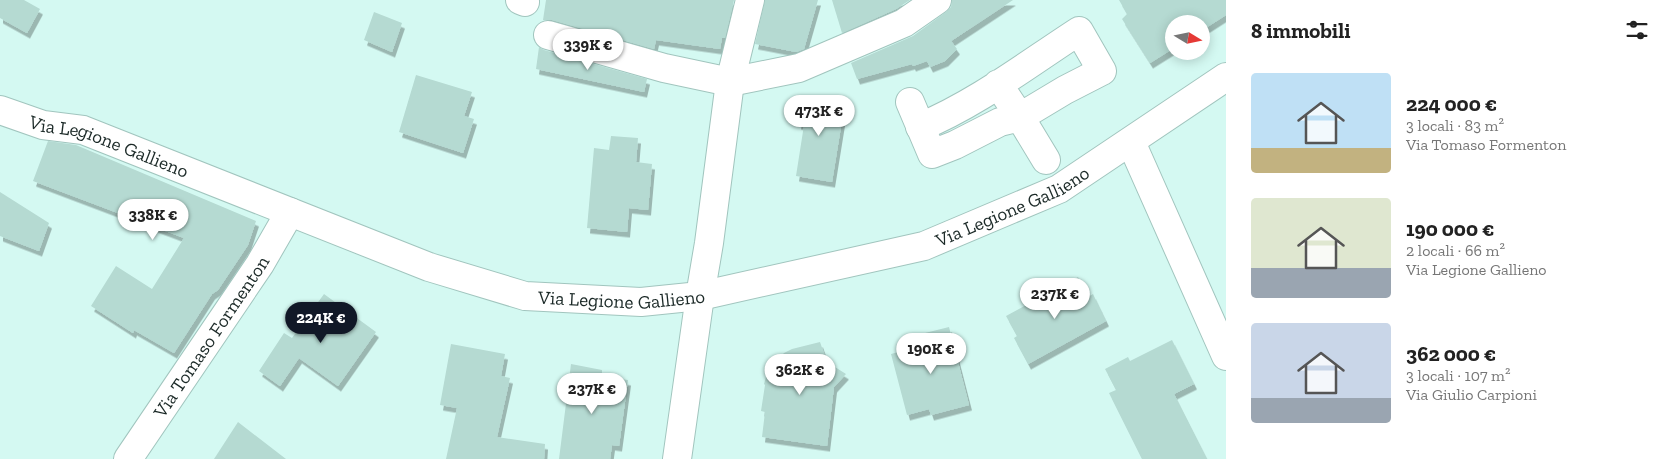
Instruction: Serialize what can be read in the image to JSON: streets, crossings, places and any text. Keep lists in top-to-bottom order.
{
  "streets": {
    "street": ["Via Legione Gallieno", "Via Tomaso Formenton"]
  },
  "crossings": [
    ["Via Legione Gallieno", "Via Tomaso Formenton"]
  ],
  "north": "right",
  "page": {
    "heading": "8 immobili",
    "price": [
      "339K €",
      "473K €",
      "338K €",
      "237K €",
      "224K €",
      "190K €",
      "362K €",
      "237K €"
    ],
    "list": [
      {
        "name": "224 000 €",
        "note": "3 locali · 83 m² · Via Tomaso Formenton"
      },
      {
        "name": "190 000 €",
        "note": "2 locali · 66 m² · Via Legione Gallieno"
      },
      {
        "name": "362 000 €",
        "note": "3 locali · 107 m² · Via Giulio Carpioni"
      }
    ]
  }
}
